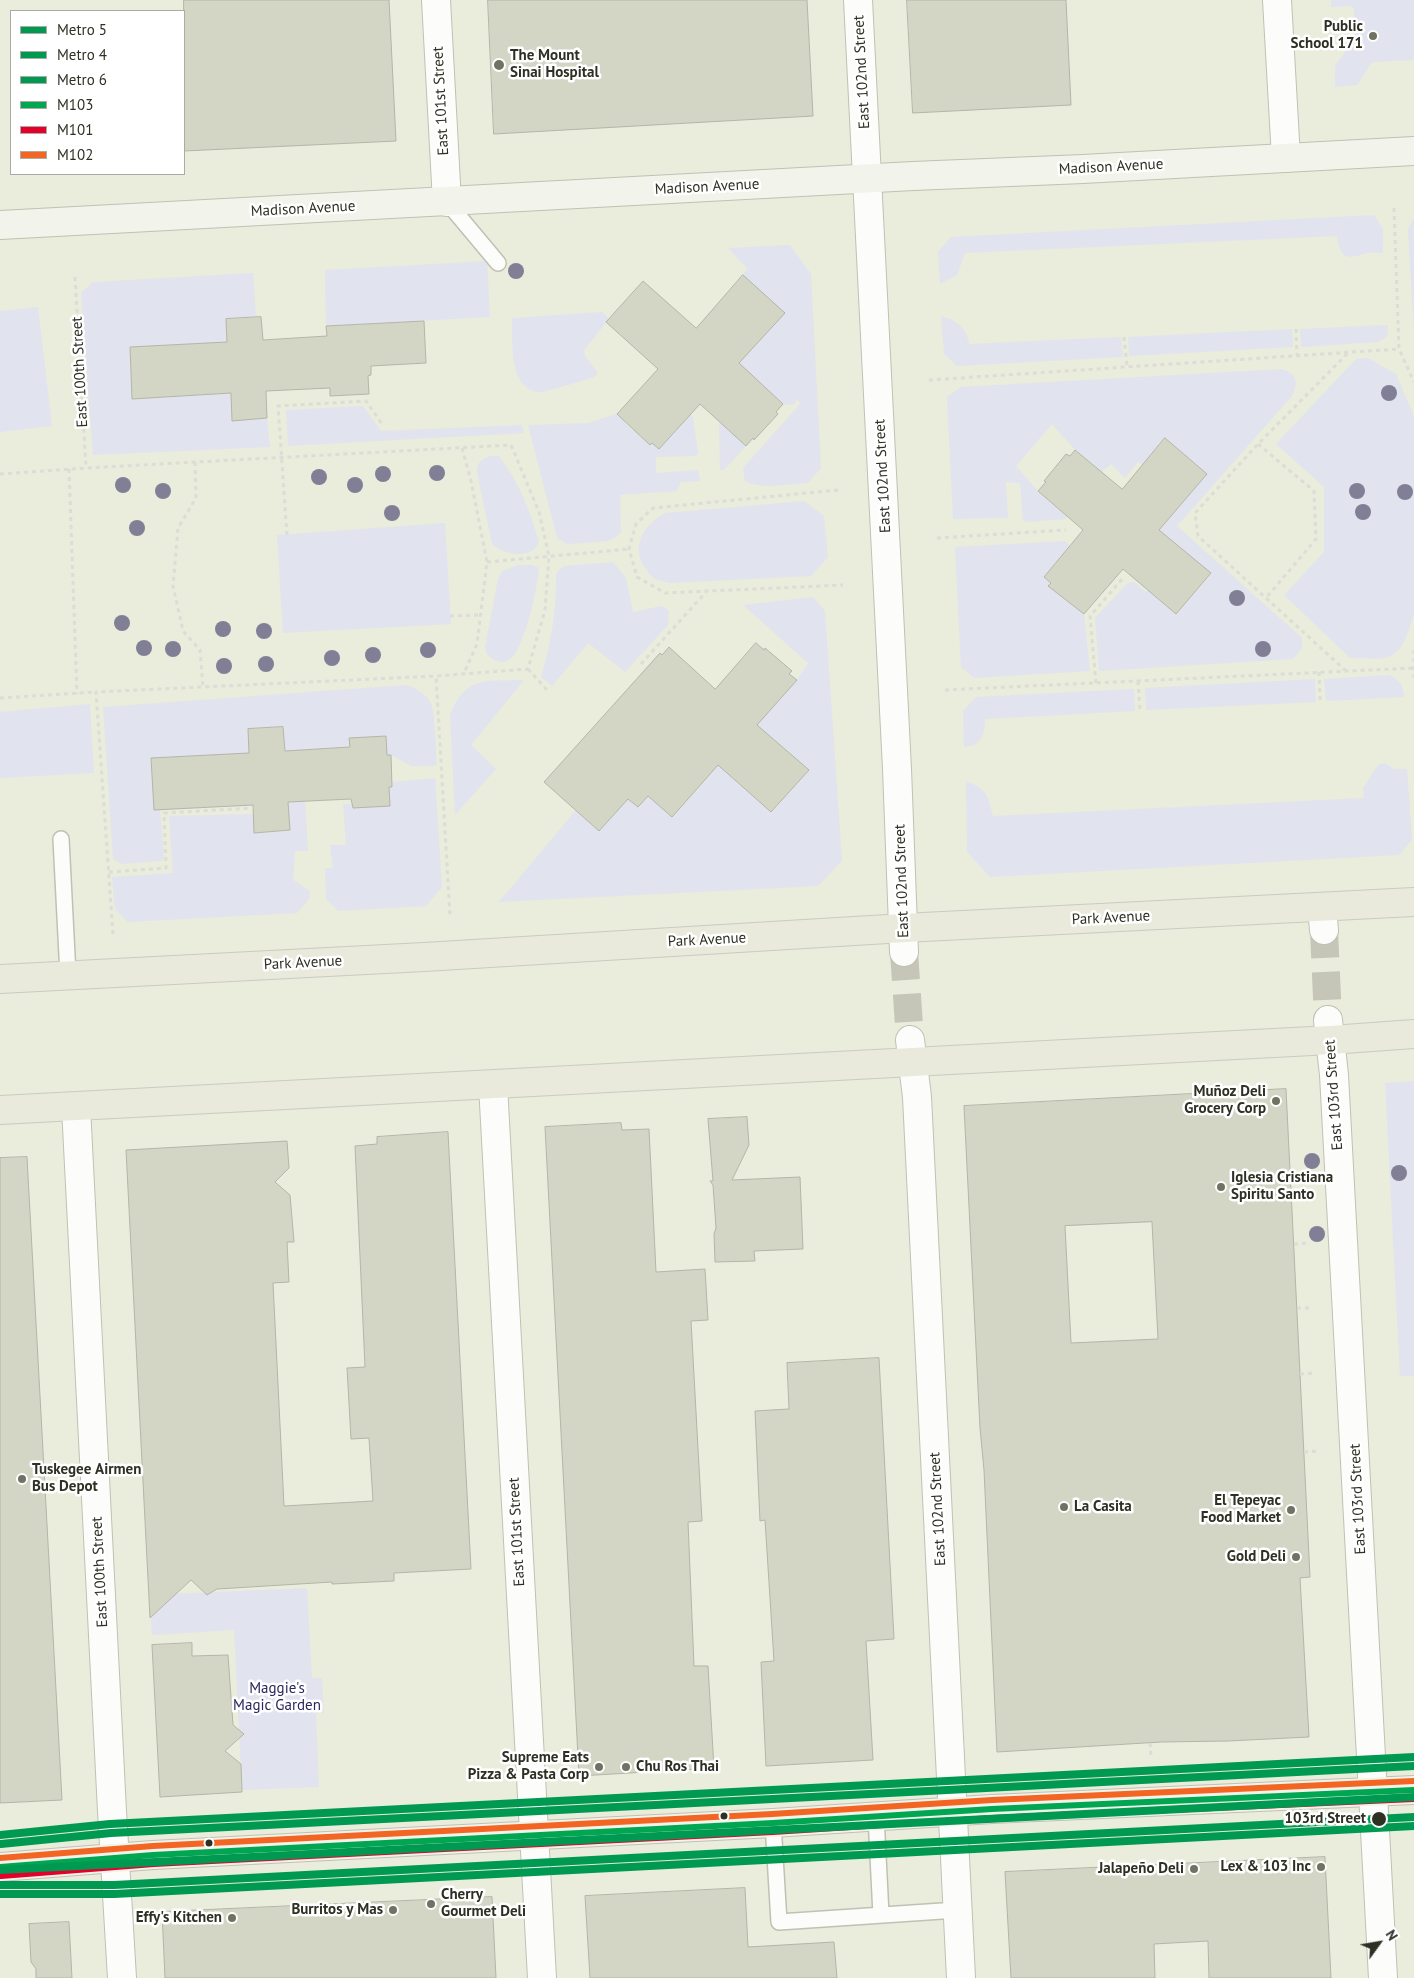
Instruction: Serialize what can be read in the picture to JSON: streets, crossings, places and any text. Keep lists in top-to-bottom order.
{
  "streets": {
    "main road": ["Madison Avenue", "Park Avenue"],
    "street": [
      "East 102nd Street",
      "East 101st Street",
      "East 100th Street",
      "East 103rd Street"
    ]
  },
  "crossings": [
    ["East 102nd Street", "Madison Avenue"],
    ["East 102nd Street", "Park Avenue"],
    ["East 101st Street", "Madison Avenue"]
  ],
  "parks": ["Maggie's Magic Garden"],
  "places": [
    "Public School 171",
    "The Mount Sinai Hospital",
    "Muñoz Deli Grocery Corp",
    "Iglesia Cristiana Spiritu Santo",
    "Tuskegee Airmen Bus Depot",
    "La Casita",
    "El Tepeyac Food Market",
    "Gold Deli",
    "Supreme Eats Pizza & Pasta Corp",
    "Chu Ros Thai",
    "103rd Street",
    "Lex & 103 Inc",
    "Jalapeño Deli",
    "Cherry Gourmet Deli",
    "Burritos y Mas",
    "Effy's Kitchen"
  ],
  "lines": [
    "metro line 6",
    "metro line 4",
    "transit line M102",
    "transit line M103",
    "metro line 5",
    "transit line M101"
  ],
  "legend": [
    "Metro 5",
    "Metro 4",
    "Metro 6",
    "M103",
    "M101",
    "M102"
  ],
  "north": "top right"
}
